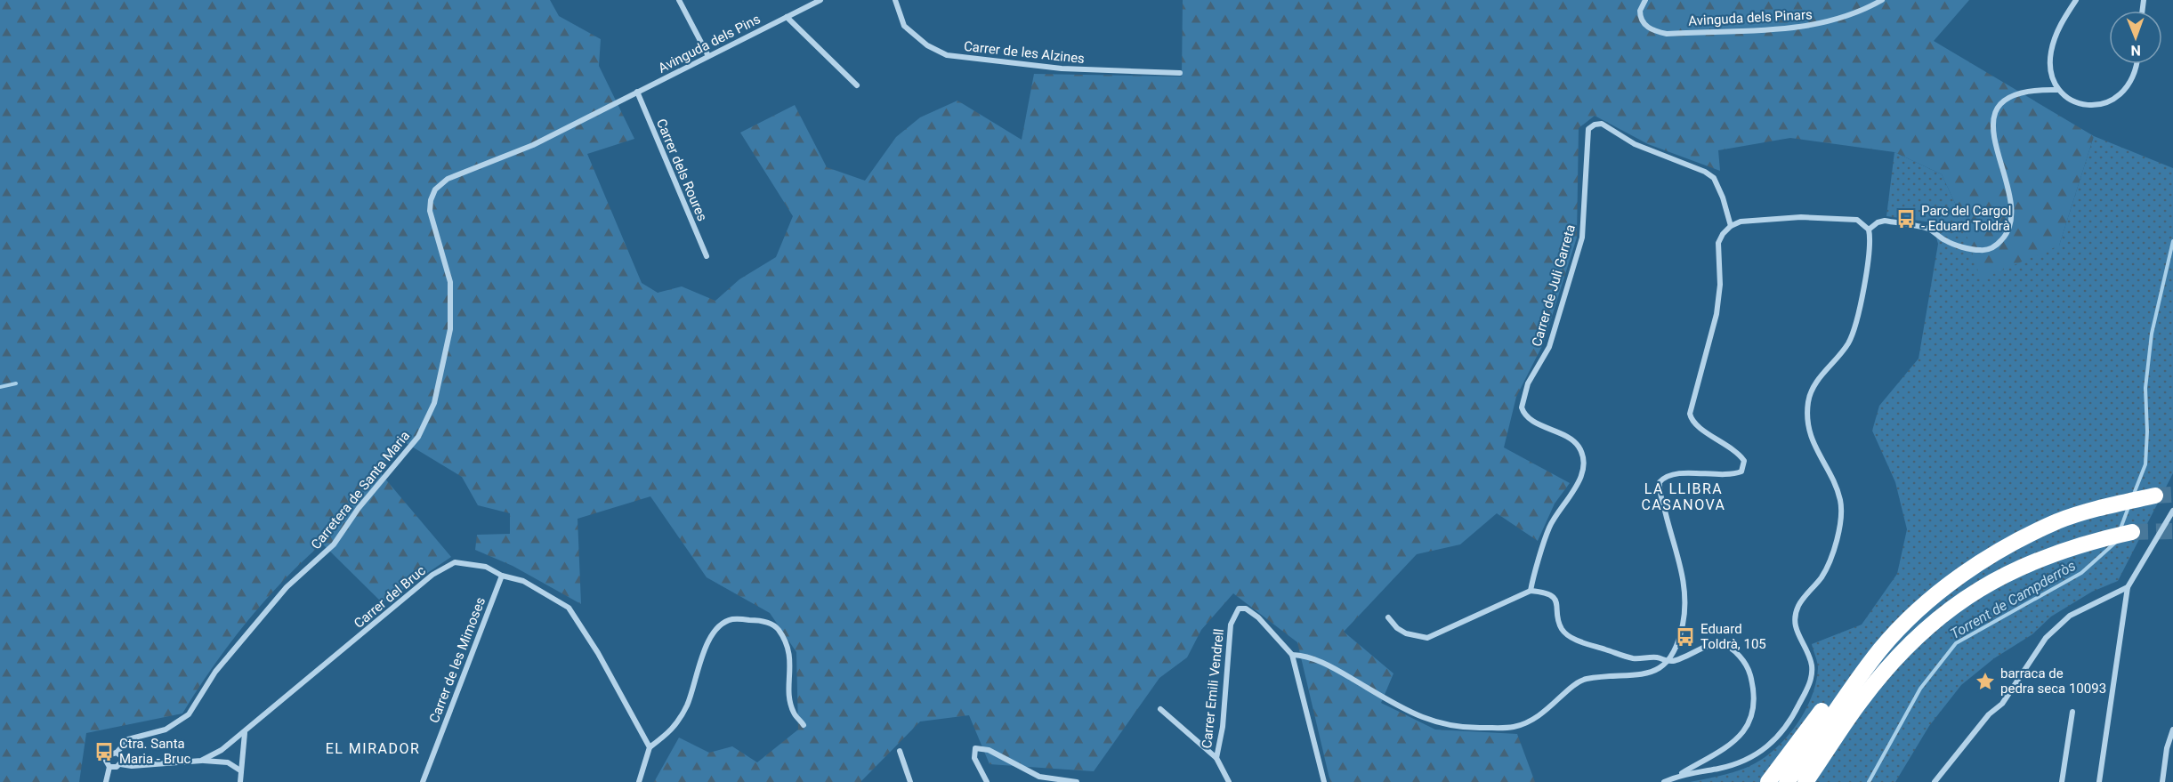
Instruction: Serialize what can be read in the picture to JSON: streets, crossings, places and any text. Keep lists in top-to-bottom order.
{
  "streets": {
    "street": [
      "Avinguda dels Pinars",
      "Avinguda dels Pins",
      "Carrer de les Alzines",
      "Carrer dels Roures",
      "Carrer de Juli Garreta",
      "Carretera de Santa Maria",
      "Carrer del Bruc",
      "Carrer de les Mimoses",
      "Carrer Emili Vendrell"
    ]
  },
  "crossings": [
    ["Avinguda dels Pins", "Carrer dels Roures"],
    ["Avinguda dels Pins", "Carretera de Santa Maria"],
    ["Carrer dels Roures", "Carretera de Santa Maria"],
    ["Carretera de Santa Maria", "Carrer del Bruc"],
    ["Carrer del Bruc", "Carrer de les Mimoses"]
  ],
  "districts": ["LA LLIBRA CASANOVA", "EL MIRADOR"],
  "water": ["Torrent de Campderròs"],
  "places": {
    "bus stop": ["Parc del Cargol - Eduard Toldrà", "Eduard Toldrà, 105", "Ctra. Santa Maria - Bruc"],
    "place": ["barraca de pedra seca 10093"]
  },
  "north": "bottom"
}
